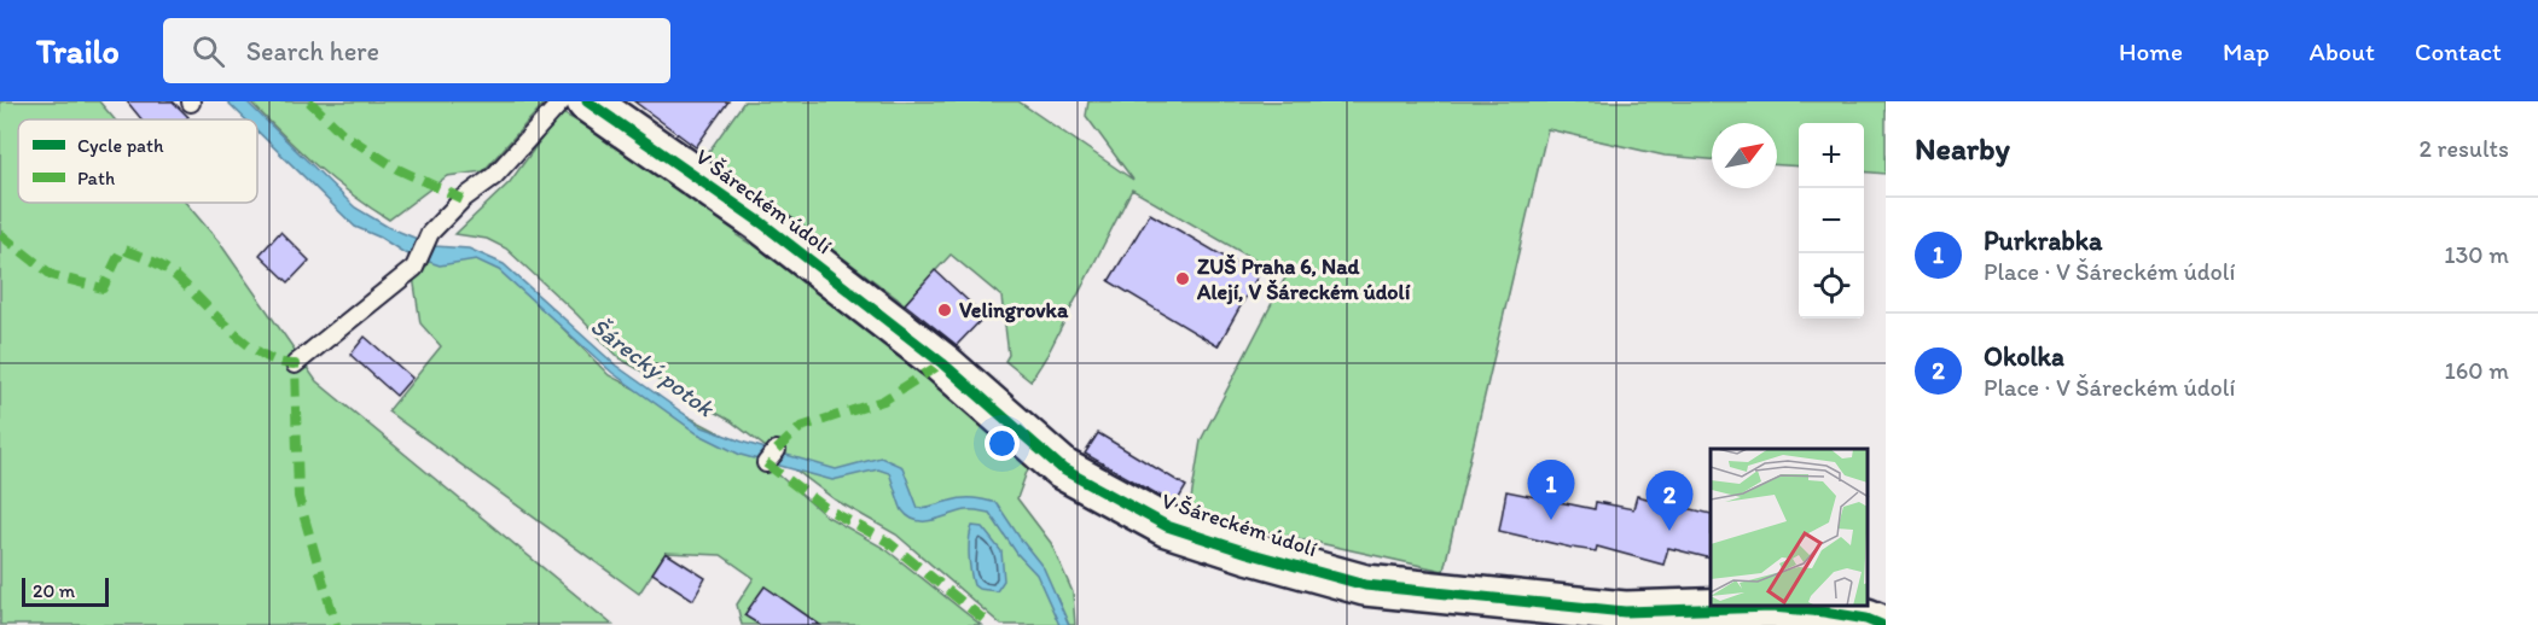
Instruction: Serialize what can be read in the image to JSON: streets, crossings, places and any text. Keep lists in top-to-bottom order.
{
  "streets": {
    "street": ["V Šáreckém údolí"]
  },
  "water": ["Šárecký potok"],
  "places": ["ZUŠ Praha 6, Nad Alejí, V Šáreckém údolí", "Velingrovka"],
  "legend": ["Cycle path", "Path"],
  "scale_bar": "20 m",
  "north": "top right",
  "page": {
    "header": "Trailo",
    "search": "Search here",
    "nav": [
      "Home",
      "Map",
      "About",
      "Contact"
    ],
    "heading": ["Nearby", "2 results"],
    "map_buttons": ["+", "−"],
    "list": [
      {
        "mark": "1",
        "name": "Purkrabka",
        "note": "Place · V Šáreckém údolí",
        "value": "130 m"
      },
      {
        "mark": "2",
        "name": "Okolka",
        "note": "Place · V Šáreckém údolí",
        "value": "160 m"
      }
    ],
    "pins": ["1", "2"],
    "scale": "20 m"
  }
}
